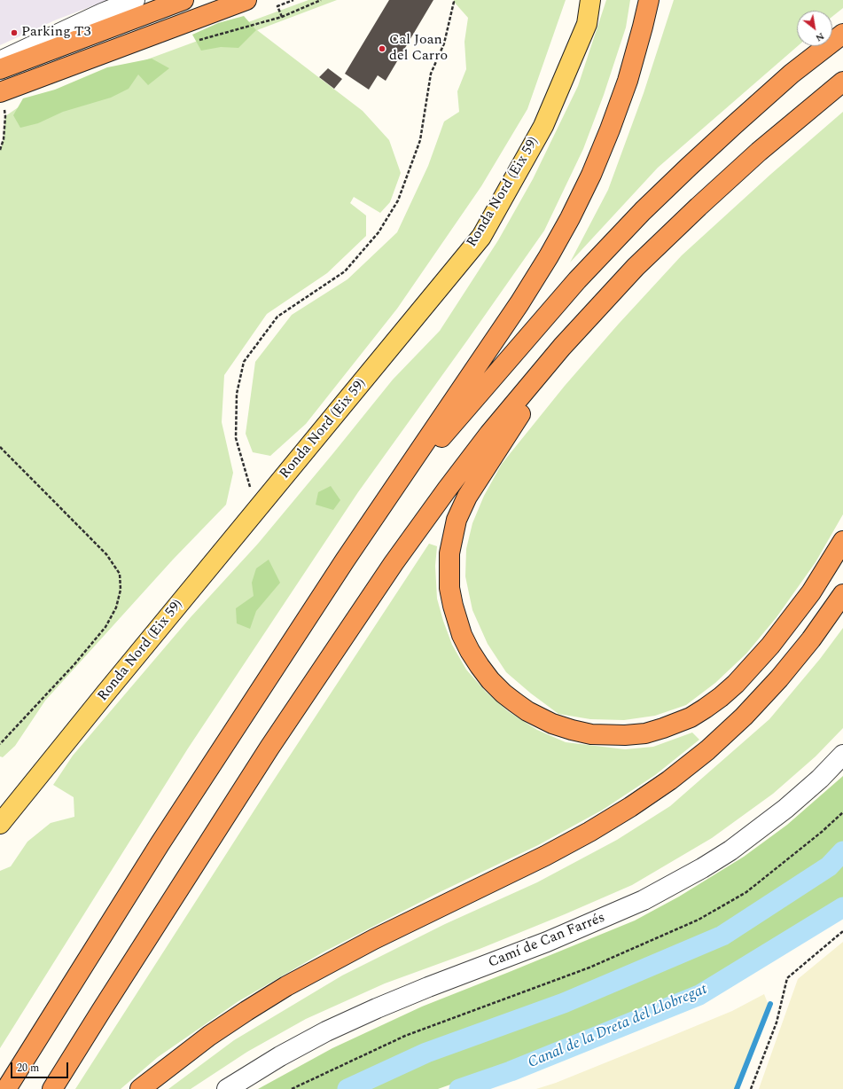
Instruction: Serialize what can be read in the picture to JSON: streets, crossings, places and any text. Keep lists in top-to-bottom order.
{
  "streets": {
    "main road": ["Ronda Nord (Eix 59)"],
    "street": ["Camí de Can Farrés"]
  },
  "water": ["Canal de la Dreta del Llobregat"],
  "places": ["Parking T3", "Cal Joan del Carro"],
  "scale_bar": "20 m",
  "north": "bottom right"
}
